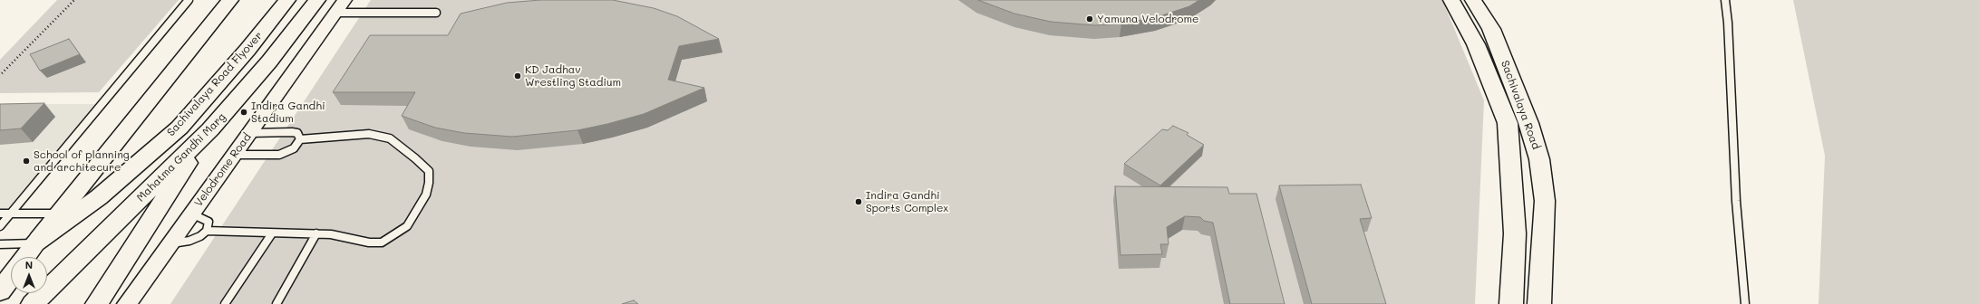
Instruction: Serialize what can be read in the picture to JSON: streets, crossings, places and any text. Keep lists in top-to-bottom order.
{
  "streets": {
    "main road": ["Sachivalaya Road Flyover", "Sachivalaya Road", "Mahatma Gandhi Marg"],
    "street": ["Velodrome Road"]
  },
  "places": [
    "Yamuna Velodrome",
    "KD Jadhav Wrestling Stadium",
    "Indira Gandhi Stadium",
    "School of planning and architecure",
    "Indira Gandhi Sports Complex"
  ],
  "north": "top"
}
